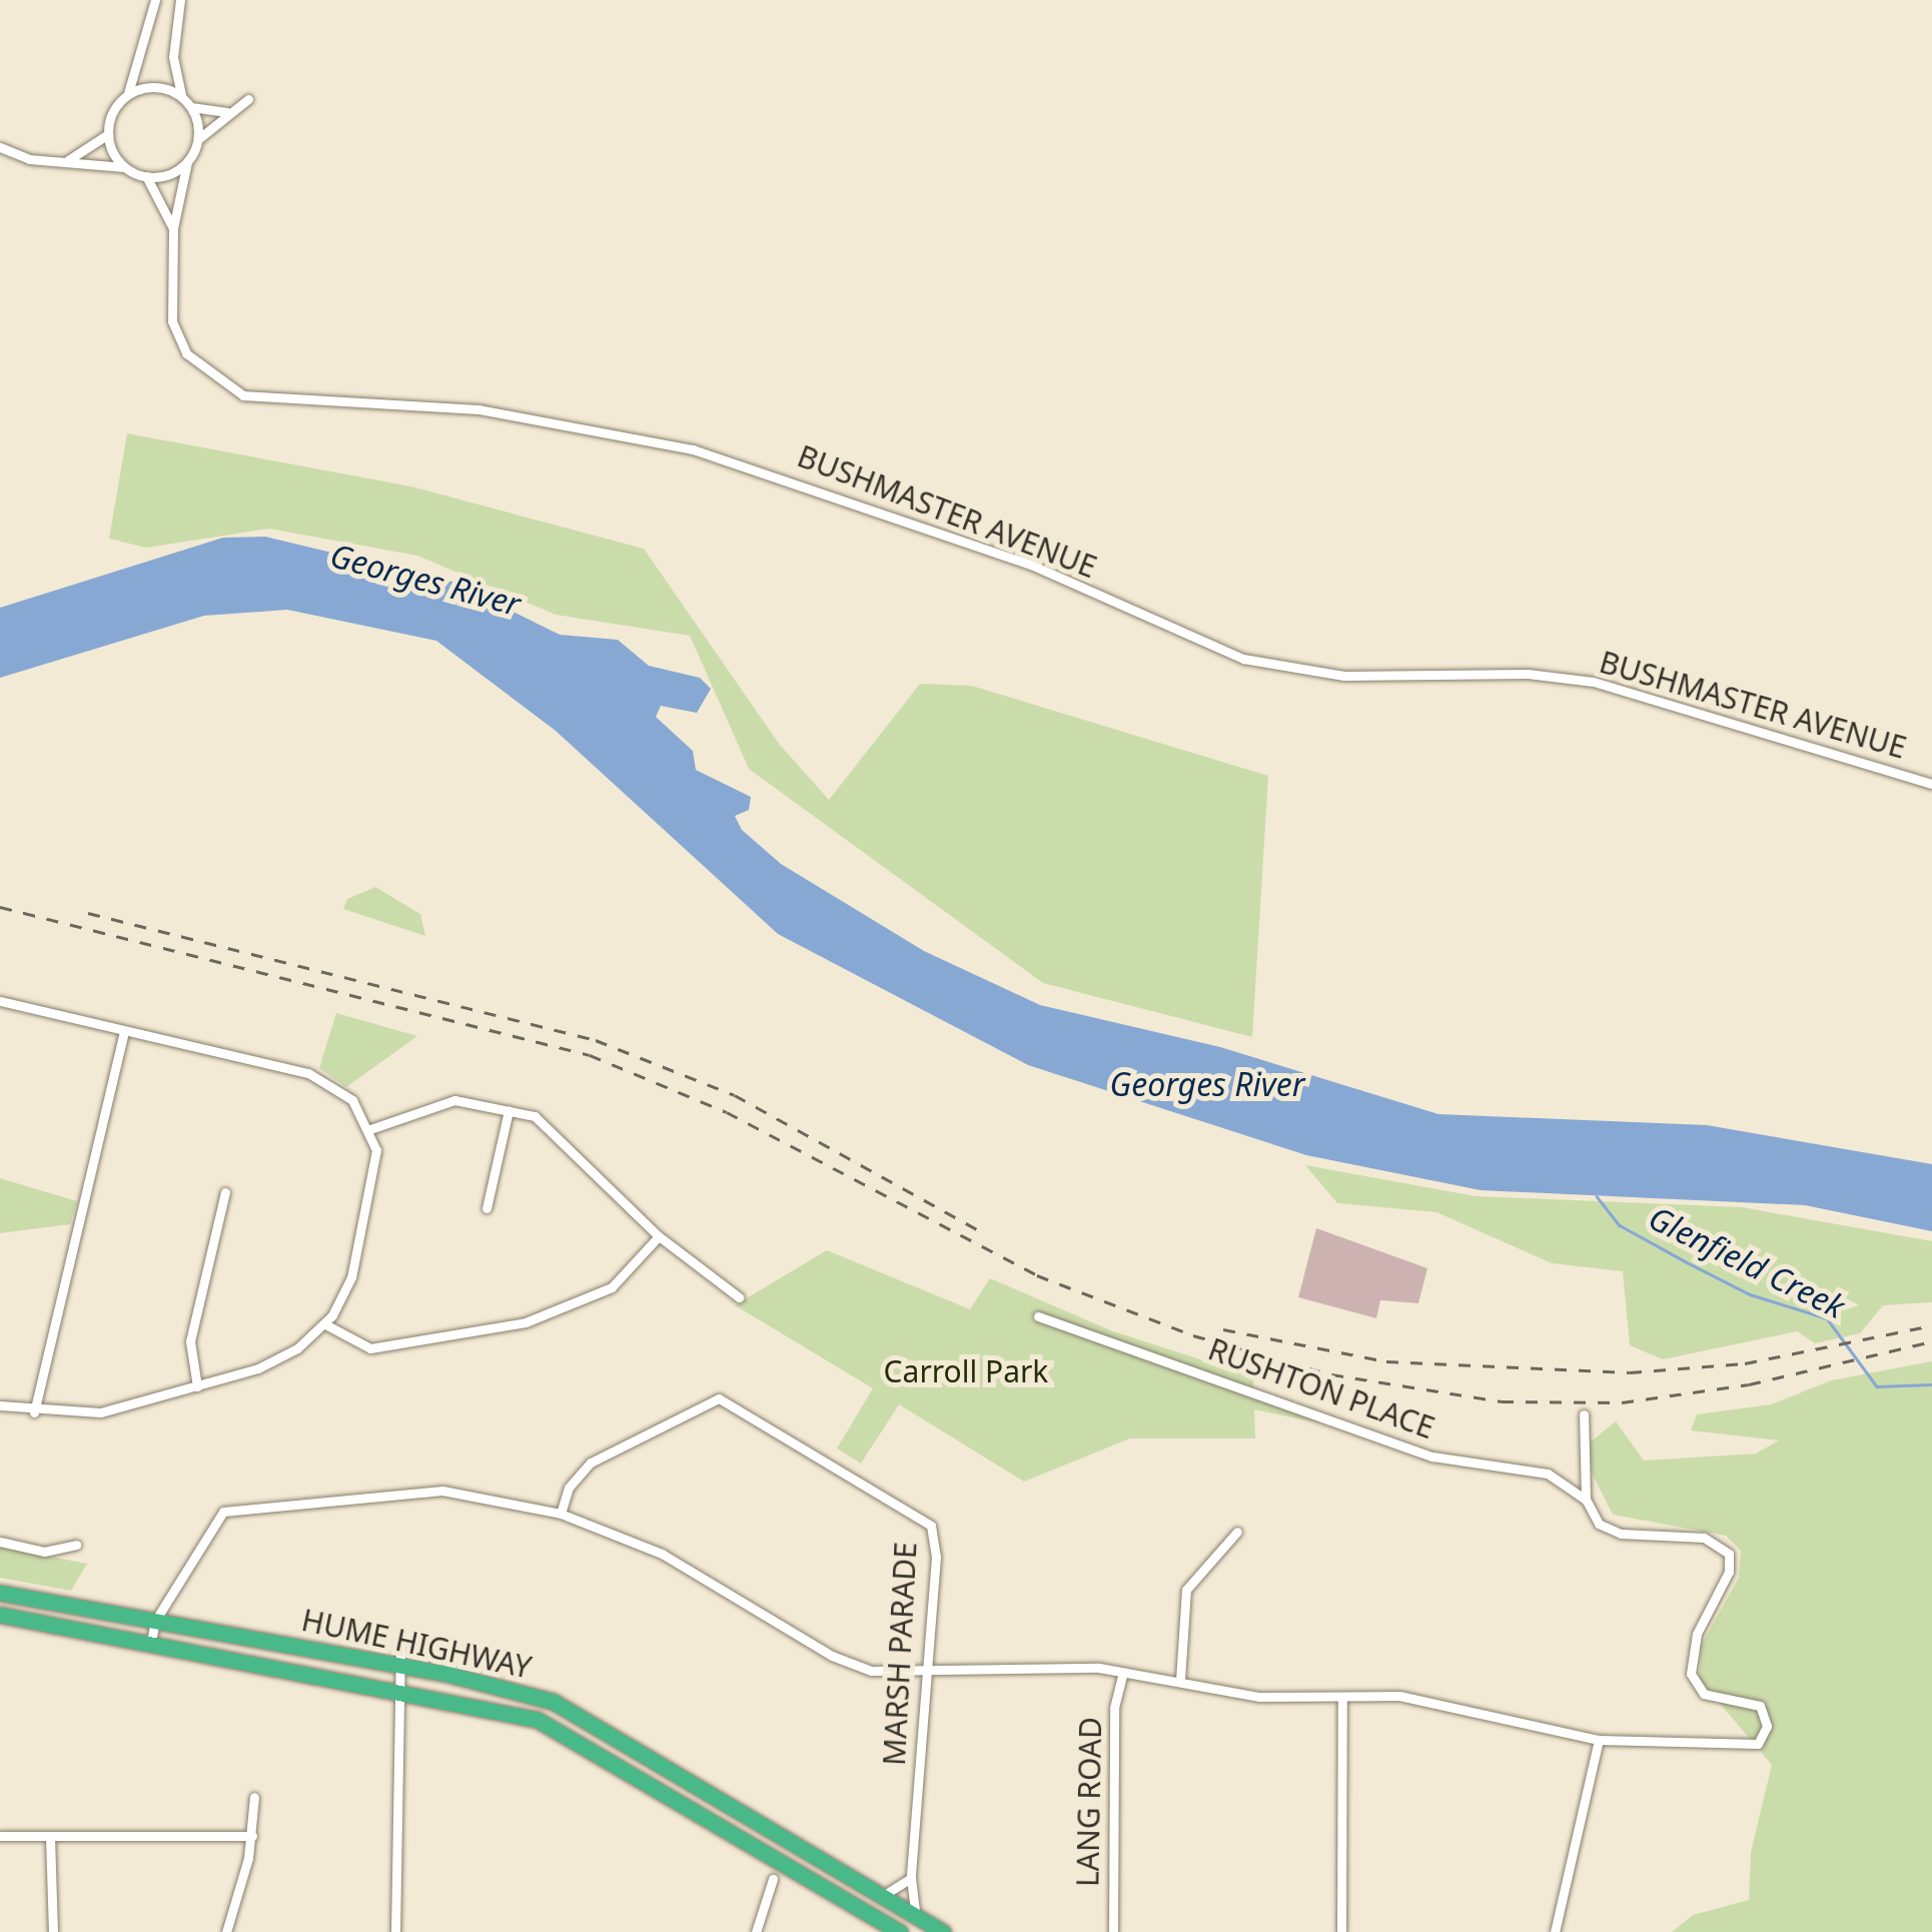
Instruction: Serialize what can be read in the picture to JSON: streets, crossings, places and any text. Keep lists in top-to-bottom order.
{
  "streets": {
    "highway": ["HUME HIGHWAY"],
    "street": [
      "BUSHMASTER AVENUE",
      "RUSHTON PLACE",
      "MARSH PARADE",
      "LANG ROAD"
    ]
  },
  "crossings": [
    ["HUME HIGHWAY", "MARSH PARADE"]
  ],
  "water": ["Georges River", "Glenfield Creek"],
  "parks": ["Carroll Park"]
}
